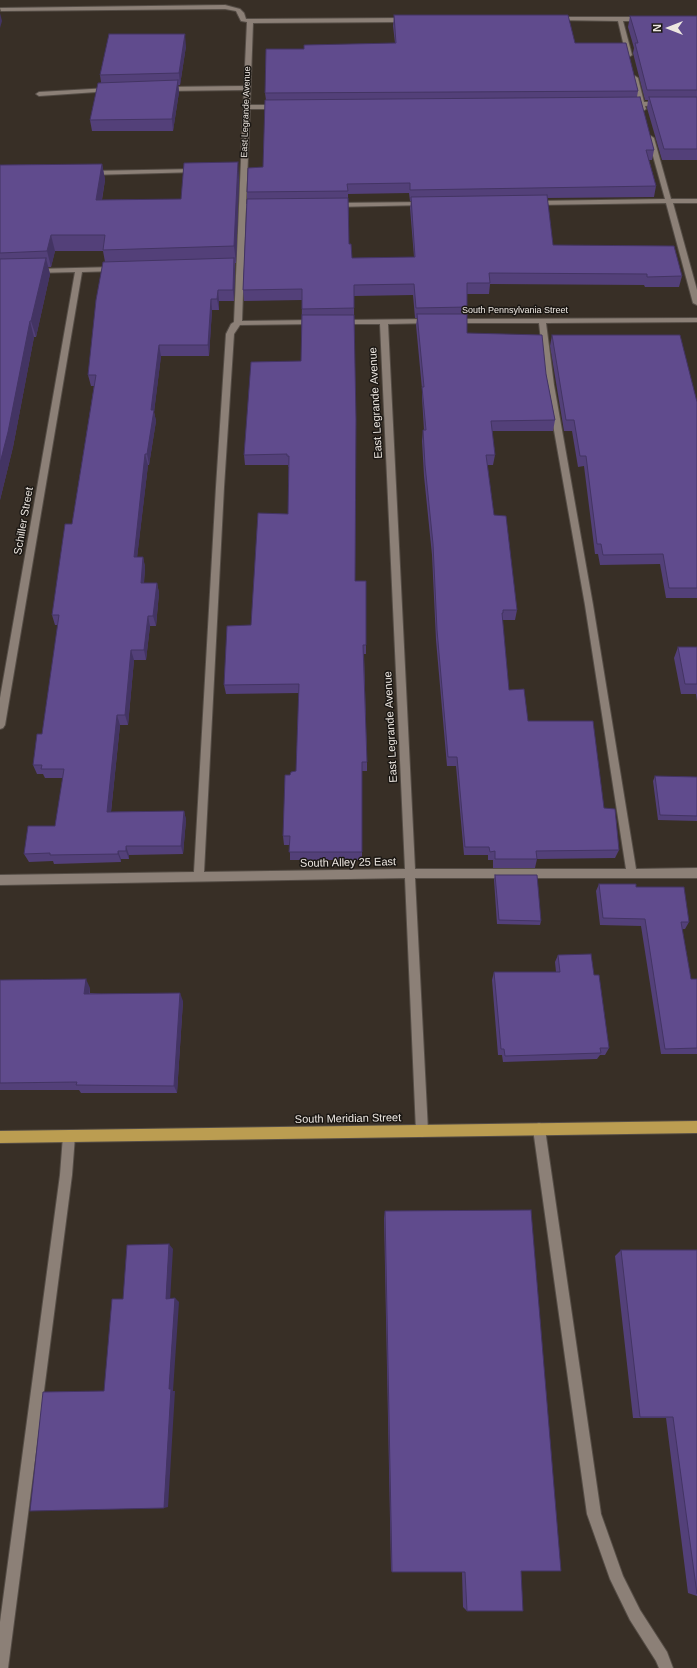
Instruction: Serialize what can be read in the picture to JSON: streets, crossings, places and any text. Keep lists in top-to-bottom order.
{
  "streets": {
    "main road": ["South Meridian Street"],
    "street": [
      "East Legrande Avenue",
      "South Pennsylvania Street",
      "Schiller Street",
      "South Alley 25 East"
    ]
  },
  "crossings": [
    ["East Legrande Avenue", "South Pennsylvania Street"],
    ["East Legrande Avenue", "South Alley 25 East"],
    ["East Legrande Avenue", "South Meridian Street"]
  ],
  "north": "left"
}
